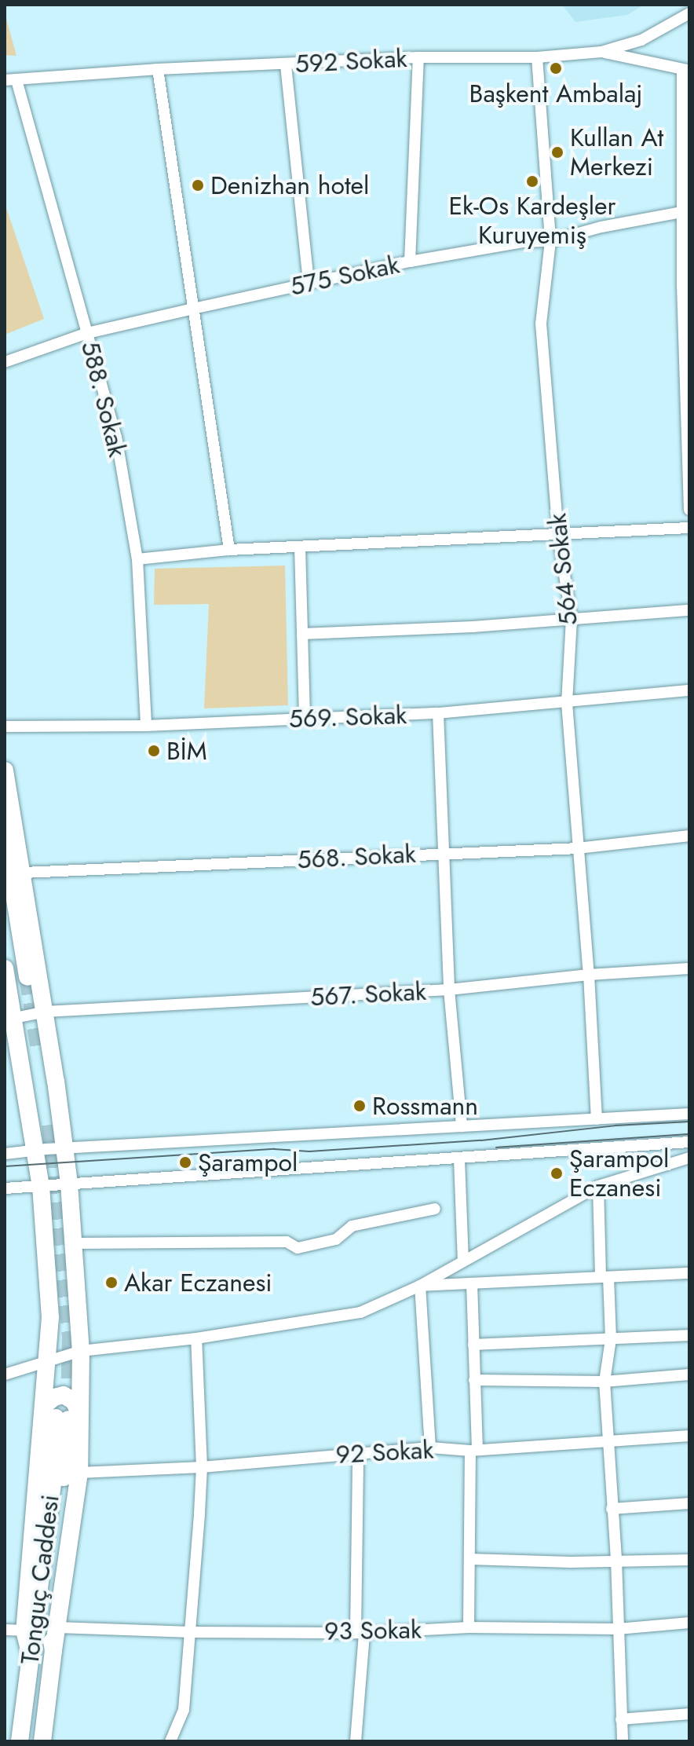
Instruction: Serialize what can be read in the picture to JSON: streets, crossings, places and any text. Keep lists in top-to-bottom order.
{
  "streets": {
    "main road": ["Tonguç Caddesi"],
    "street": [
      "592 Sokak",
      "575 Sokak",
      "588. Sokak",
      "564 Sokak",
      "569. Sokak",
      "568. Sokak",
      "567. Sokak",
      "92 Sokak",
      "93 Sokak"
    ]
  },
  "crossings": [
    ["592 Sokak", "588. Sokak"],
    ["592 Sokak", "564 Sokak"],
    ["575 Sokak", "588. Sokak"],
    ["575 Sokak", "564 Sokak"],
    ["588. Sokak", "569. Sokak"],
    ["564 Sokak", "569. Sokak"],
    ["564 Sokak", "568. Sokak"],
    ["564 Sokak", "567. Sokak"]
  ],
  "places": [
    "Başkent Ambalaj",
    "Kullan At Merkezi",
    "Ek-Os Kardeşler Kuruyemiş",
    "Denizhan hotel",
    "BİM",
    "Rossmann",
    "Şarampol",
    "Şarampol Eczanesi",
    "Akar Eczanesi"
  ]
}
